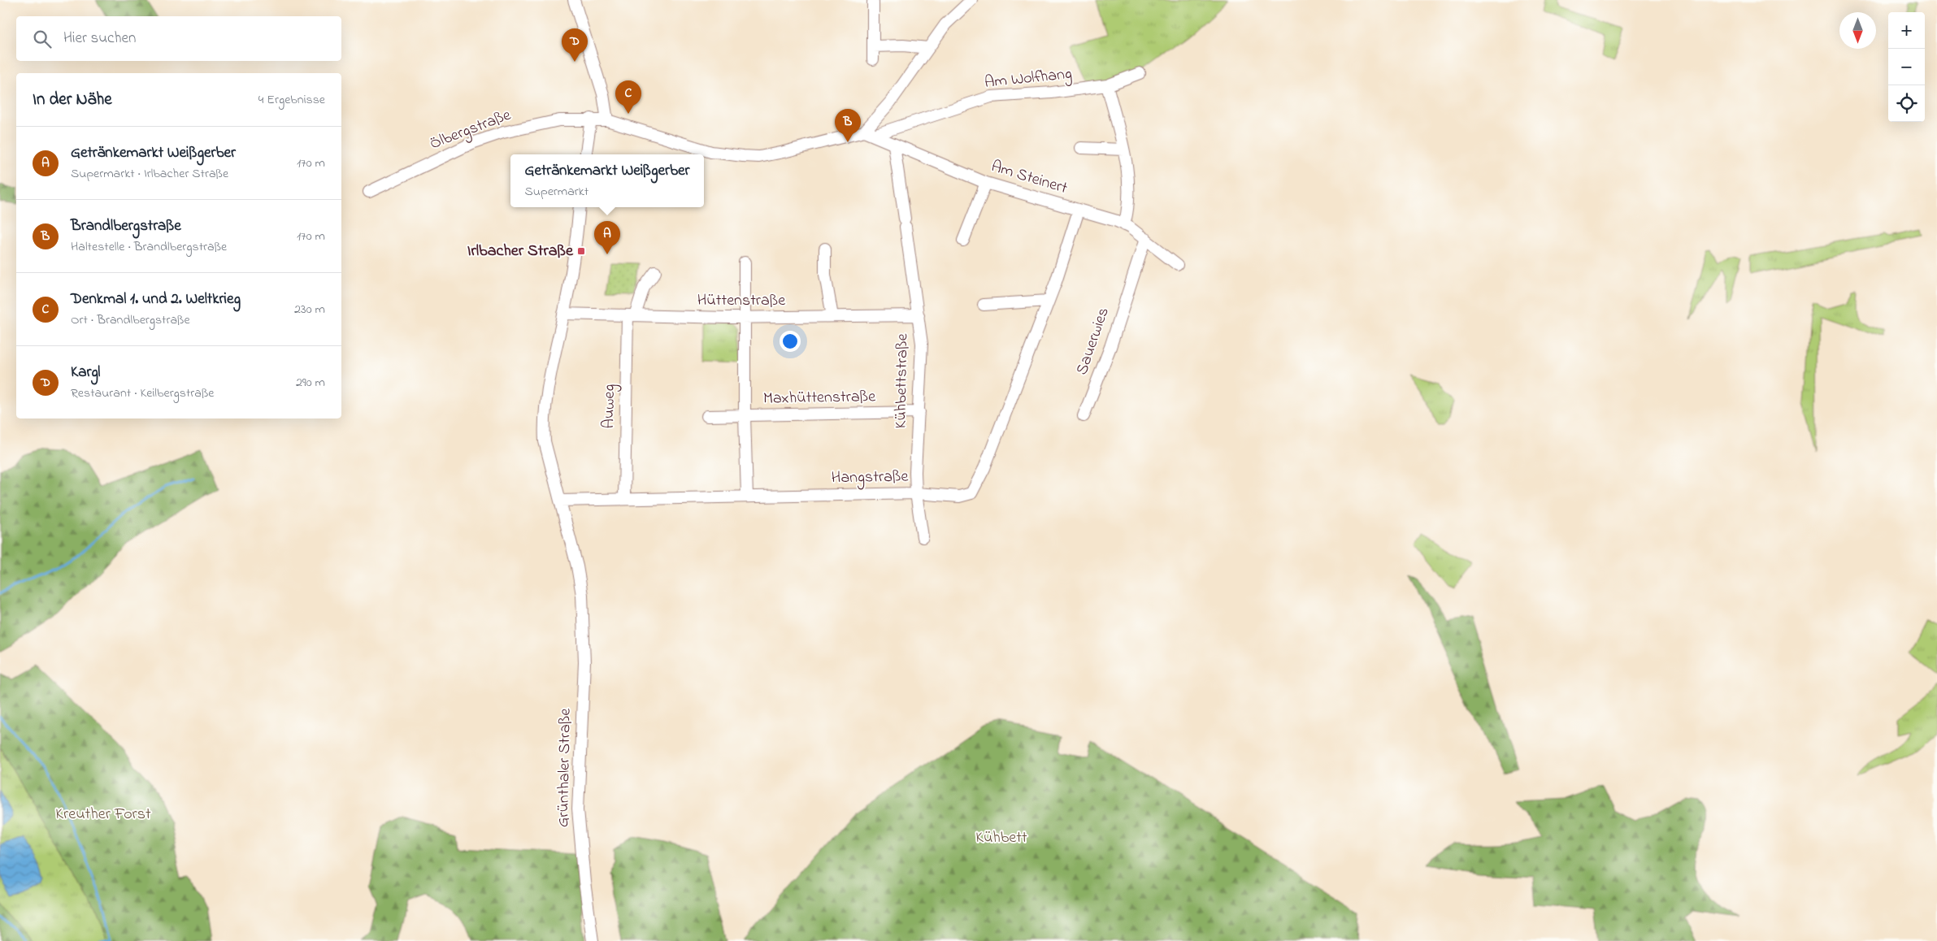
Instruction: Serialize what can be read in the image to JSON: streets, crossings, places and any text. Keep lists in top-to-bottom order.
{
  "streets": {
    "street": [
      "Am Wolfhang",
      "Ölbergstraße",
      "Am Steinert",
      "Hüttenstraße",
      "Sauerwies",
      "Kühbettstraße",
      "Maxhüttenstraße",
      "Auweg",
      "Hangstraße",
      "Grünthaler Straße"
    ]
  },
  "crossings": [
    ["Am Wolfhang", "Ölbergstraße"],
    ["Am Wolfhang", "Am Steinert"],
    ["Am Steinert", "Sauerwies"],
    ["Am Steinert", "Kühbettstraße"],
    ["Am Steinert", "Hangstraße"],
    ["Hüttenstraße", "Kühbettstraße"],
    ["Hüttenstraße", "Maxhüttenstraße"],
    ["Hüttenstraße", "Auweg"],
    ["Kühbettstraße", "Maxhüttenstraße"],
    ["Kühbettstraße", "Hangstraße"],
    ["Maxhüttenstraße", "Hangstraße"],
    ["Auweg", "Hangstraße"],
    ["Hangstraße", "Grünthaler Straße"]
  ],
  "parks": ["Kreuther Forst", "Kühbett"],
  "places": {
    "transit": ["Irlbacher Straße"]
  },
  "north": "bottom",
  "page": {
    "map_buttons": ["+", "−"],
    "search": "Hier suchen",
    "pins": [
      "D",
      "C",
      "B",
      "A"
    ],
    "heading": ["In der Nähe", "4 Ergebnisse"],
    "list": [
      {
        "mark": "A",
        "name": "Getränkemarkt Weißgerber",
        "note": "Supermarkt · Irlbacher Straße",
        "value": "170 m"
      },
      {
        "mark": "B",
        "name": "Brandlbergstraße",
        "note": "Haltestelle · Brandlbergstraße",
        "value": "170 m"
      },
      {
        "mark": "C",
        "name": "Denkmal 1. und 2. Weltkrieg",
        "note": "Ort · Brandlbergstraße",
        "value": "230 m"
      },
      {
        "mark": "D",
        "name": "Kargl",
        "note": "Restaurant · Keilbergstraße",
        "value": "290 m"
      }
    ],
    "popup": ["Getränkemarkt Weißgerber", "Supermarkt"]
  }
}
